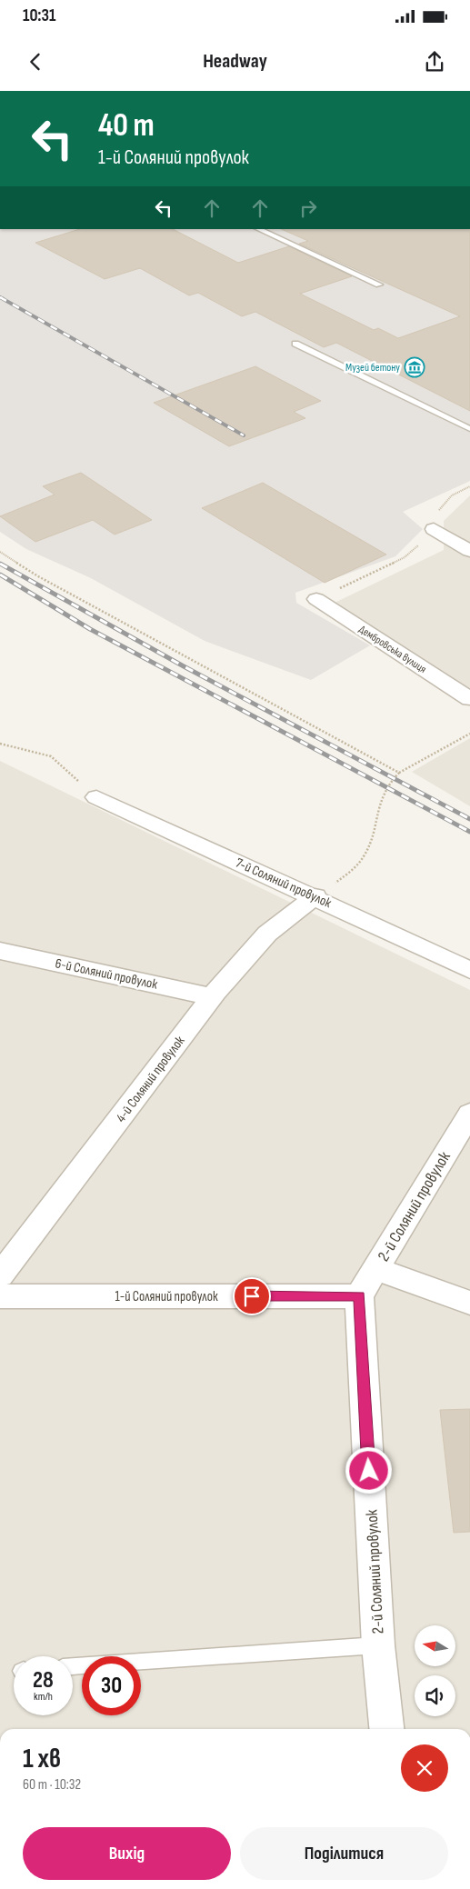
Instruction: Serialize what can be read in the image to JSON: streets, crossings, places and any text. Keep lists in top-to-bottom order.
{
  "streets": {
    "street": [
      "Дембровська вулиця",
      "7-й Соляний провулок",
      "6-й Соляний провулок",
      "4-й Соляний провулок",
      "2-й Соляний провулок",
      "1-й Соляний провулок"
    ]
  },
  "crossings": [
    ["7-й Соляний провулок", "4-й Соляний провулок"],
    ["6-й Соляний провулок", "4-й Соляний провулок"],
    ["2-й Соляний провулок", "1-й Соляний провулок"]
  ],
  "places": {
    "museum": ["Музей бетону"]
  },
  "north": "left",
  "page": {
    "status": "10:31",
    "header": "Headway",
    "turn": ["40 m", "1-й Соляний провулок"],
    "speed": "28 km/h",
    "limit": "30",
    "heading": ["1 хв", "60 m · 10:32"],
    "buttons": ["Вихід", "Поділитися"]
  }
}
